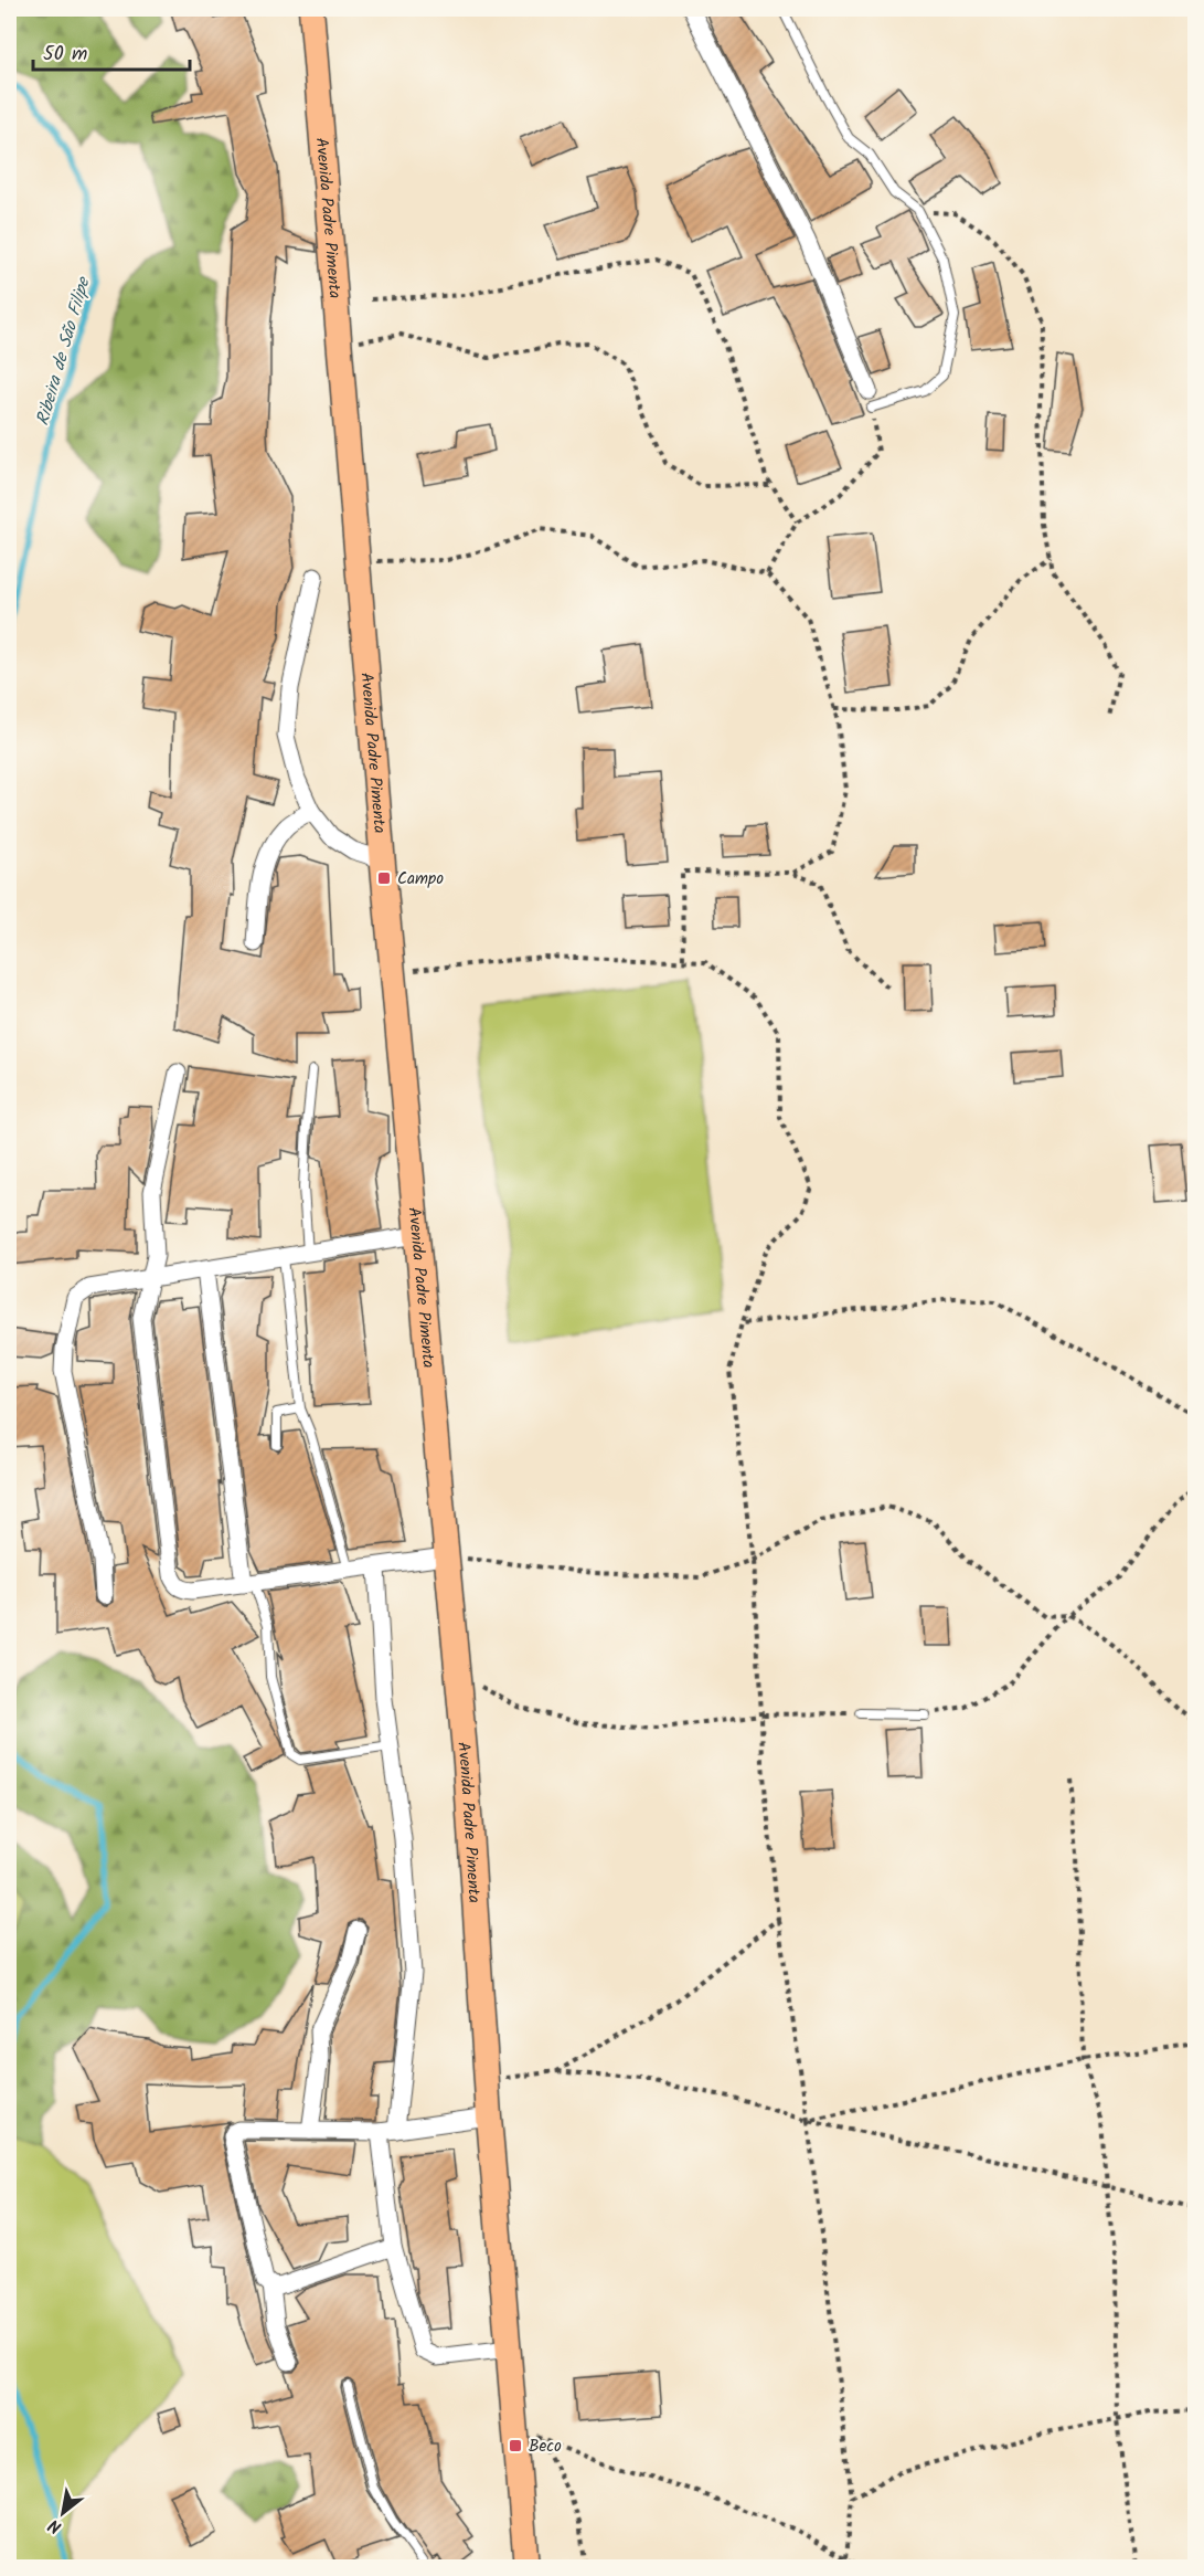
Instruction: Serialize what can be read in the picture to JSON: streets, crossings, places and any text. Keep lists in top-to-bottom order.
{
  "streets": {
    "main road": ["Avenida Padre Pimenta"]
  },
  "water": ["Ribeira de São Filipe"],
  "places": {
    "transit": ["Campo", "Beco"]
  },
  "scale_bar": "50 m",
  "north": "bottom left"
}
